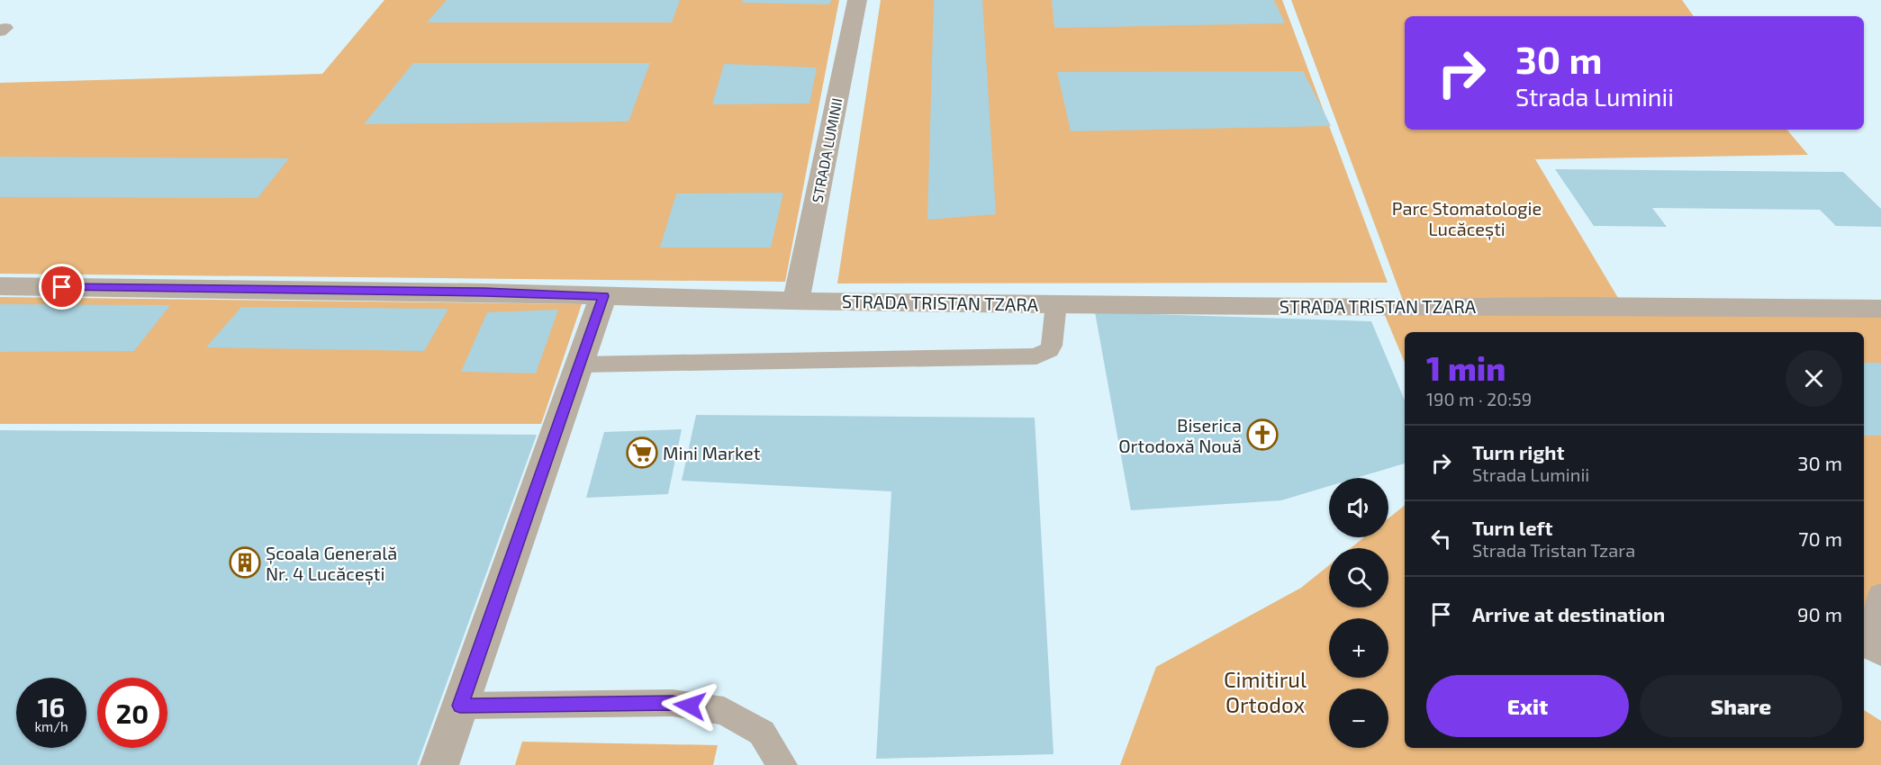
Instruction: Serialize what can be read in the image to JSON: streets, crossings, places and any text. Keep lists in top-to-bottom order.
{
  "streets": {
    "street": ["STRADA LUMINII", "STRADA TRISTAN TZARA"]
  },
  "crossings": [
    ["STRADA LUMINII", "STRADA TRISTAN TZARA"]
  ],
  "parks": ["Parc Stomatologie Lucăcești", "Cimitirul Ortodox"],
  "places": {
    "church": ["Biserica Ortodoxă Nouă"],
    "supermarket": ["Mini Market"],
    "building": ["Școala Generală Nr. 4 Lucăcești"]
  },
  "page": {
    "turn": ["30 m", "Strada Luminii"],
    "heading": ["1 min", "190 m · 20:59"],
    "list": [
      {
        "name": "Turn right",
        "note": "Strada Luminii",
        "value": "30 m"
      },
      {
        "name": "Turn left",
        "note": "Strada Tristan Tzara",
        "value": "70 m"
      },
      {
        "name": "Arrive at destination",
        "value": "90 m"
      }
    ],
    "map_buttons": ["+", "−"],
    "buttons": ["Exit", "Share"],
    "speed": "16 km/h",
    "limit": "20"
  }
}
